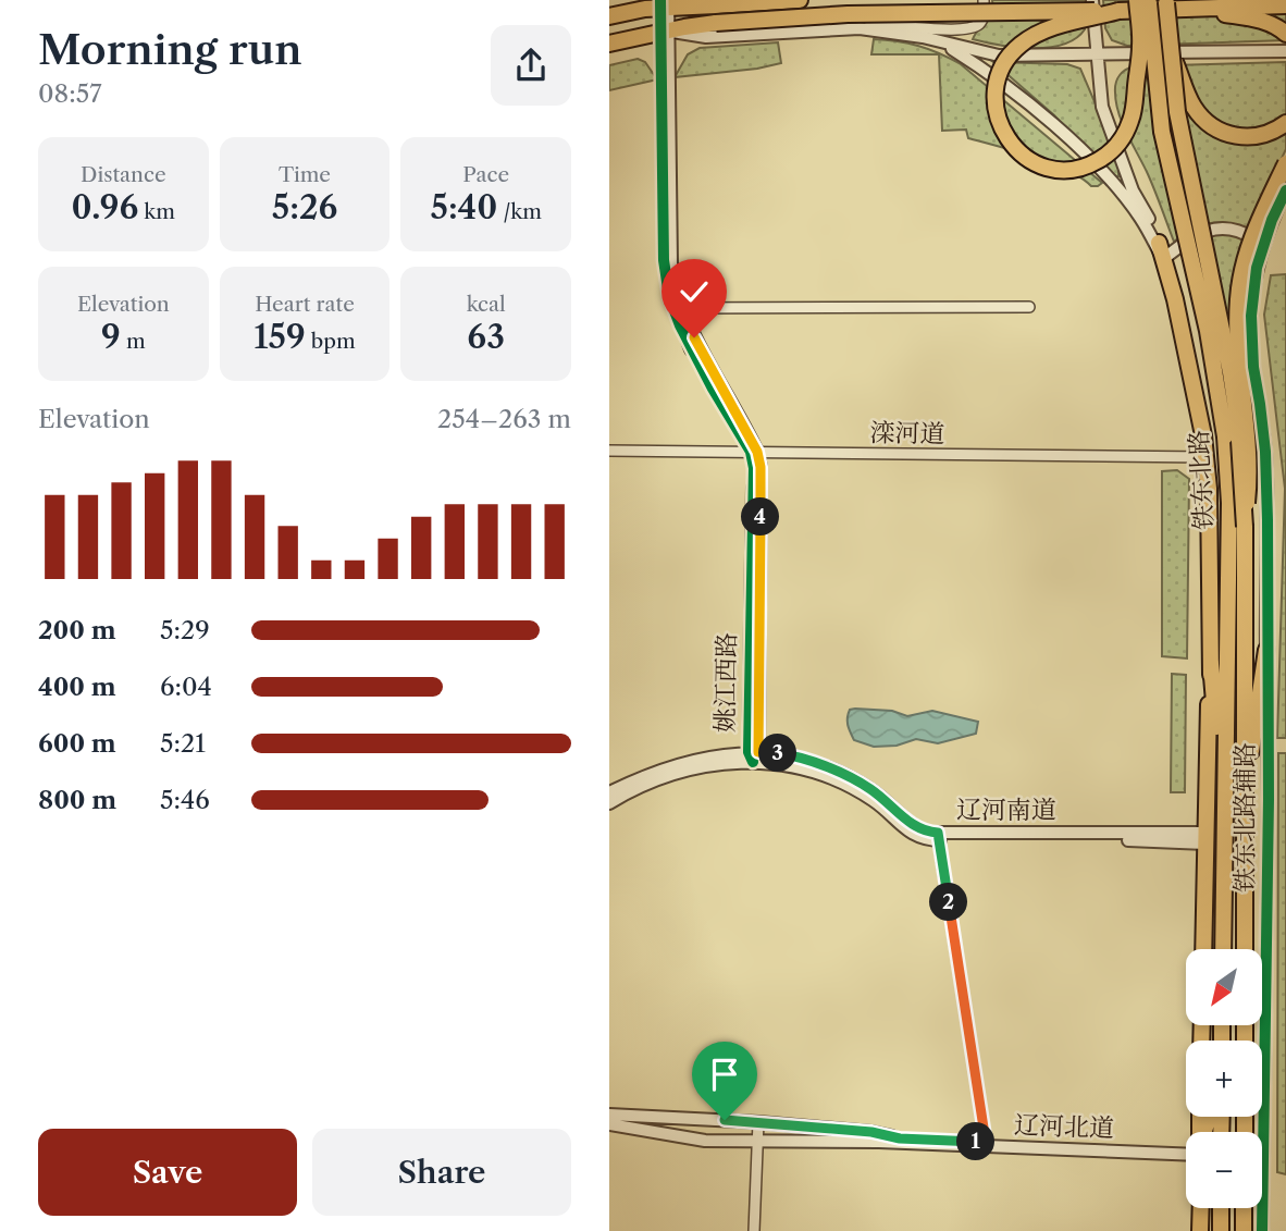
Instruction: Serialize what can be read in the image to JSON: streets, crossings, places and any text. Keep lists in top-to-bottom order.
{
  "streets": {
    "main road": ["铁东北路", "铁东北路辅路"],
    "street": [
      "滦河道",
      "姚江西路",
      "辽河南道",
      "辽河北道"
    ]
  },
  "crossings": [
    ["滦河道", "姚江西路"],
    ["滦河道", "铁东北路辅路"],
    ["姚江西路", "辽河南道"],
    ["辽河南道", "铁东北路辅路"]
  ],
  "north": "bottom left",
  "page": {
    "heading": ["Morning run", "08:57"],
    "stats": [
      ["Distance", "0.96 km"],
      ["Time", "5:26"],
      ["Pace", "5:40 /km"],
      ["Elevation", "9 m"],
      ["Heart rate", "159 bpm"],
      ["kcal", "63"]
    ],
    "chart": ["Elevation", "254–263 m"],
    "pins": [
      "4",
      "3",
      "2",
      "1"
    ],
    "list": [
      {
        "name": "200 m",
        "note": "5:29"
      },
      {
        "name": "400 m",
        "note": "6:04"
      },
      {
        "name": "600 m",
        "note": "5:21"
      },
      {
        "name": "800 m",
        "note": "5:46"
      }
    ],
    "map_buttons": ["+", "−"],
    "buttons": ["Save", "Share"]
  }
}
